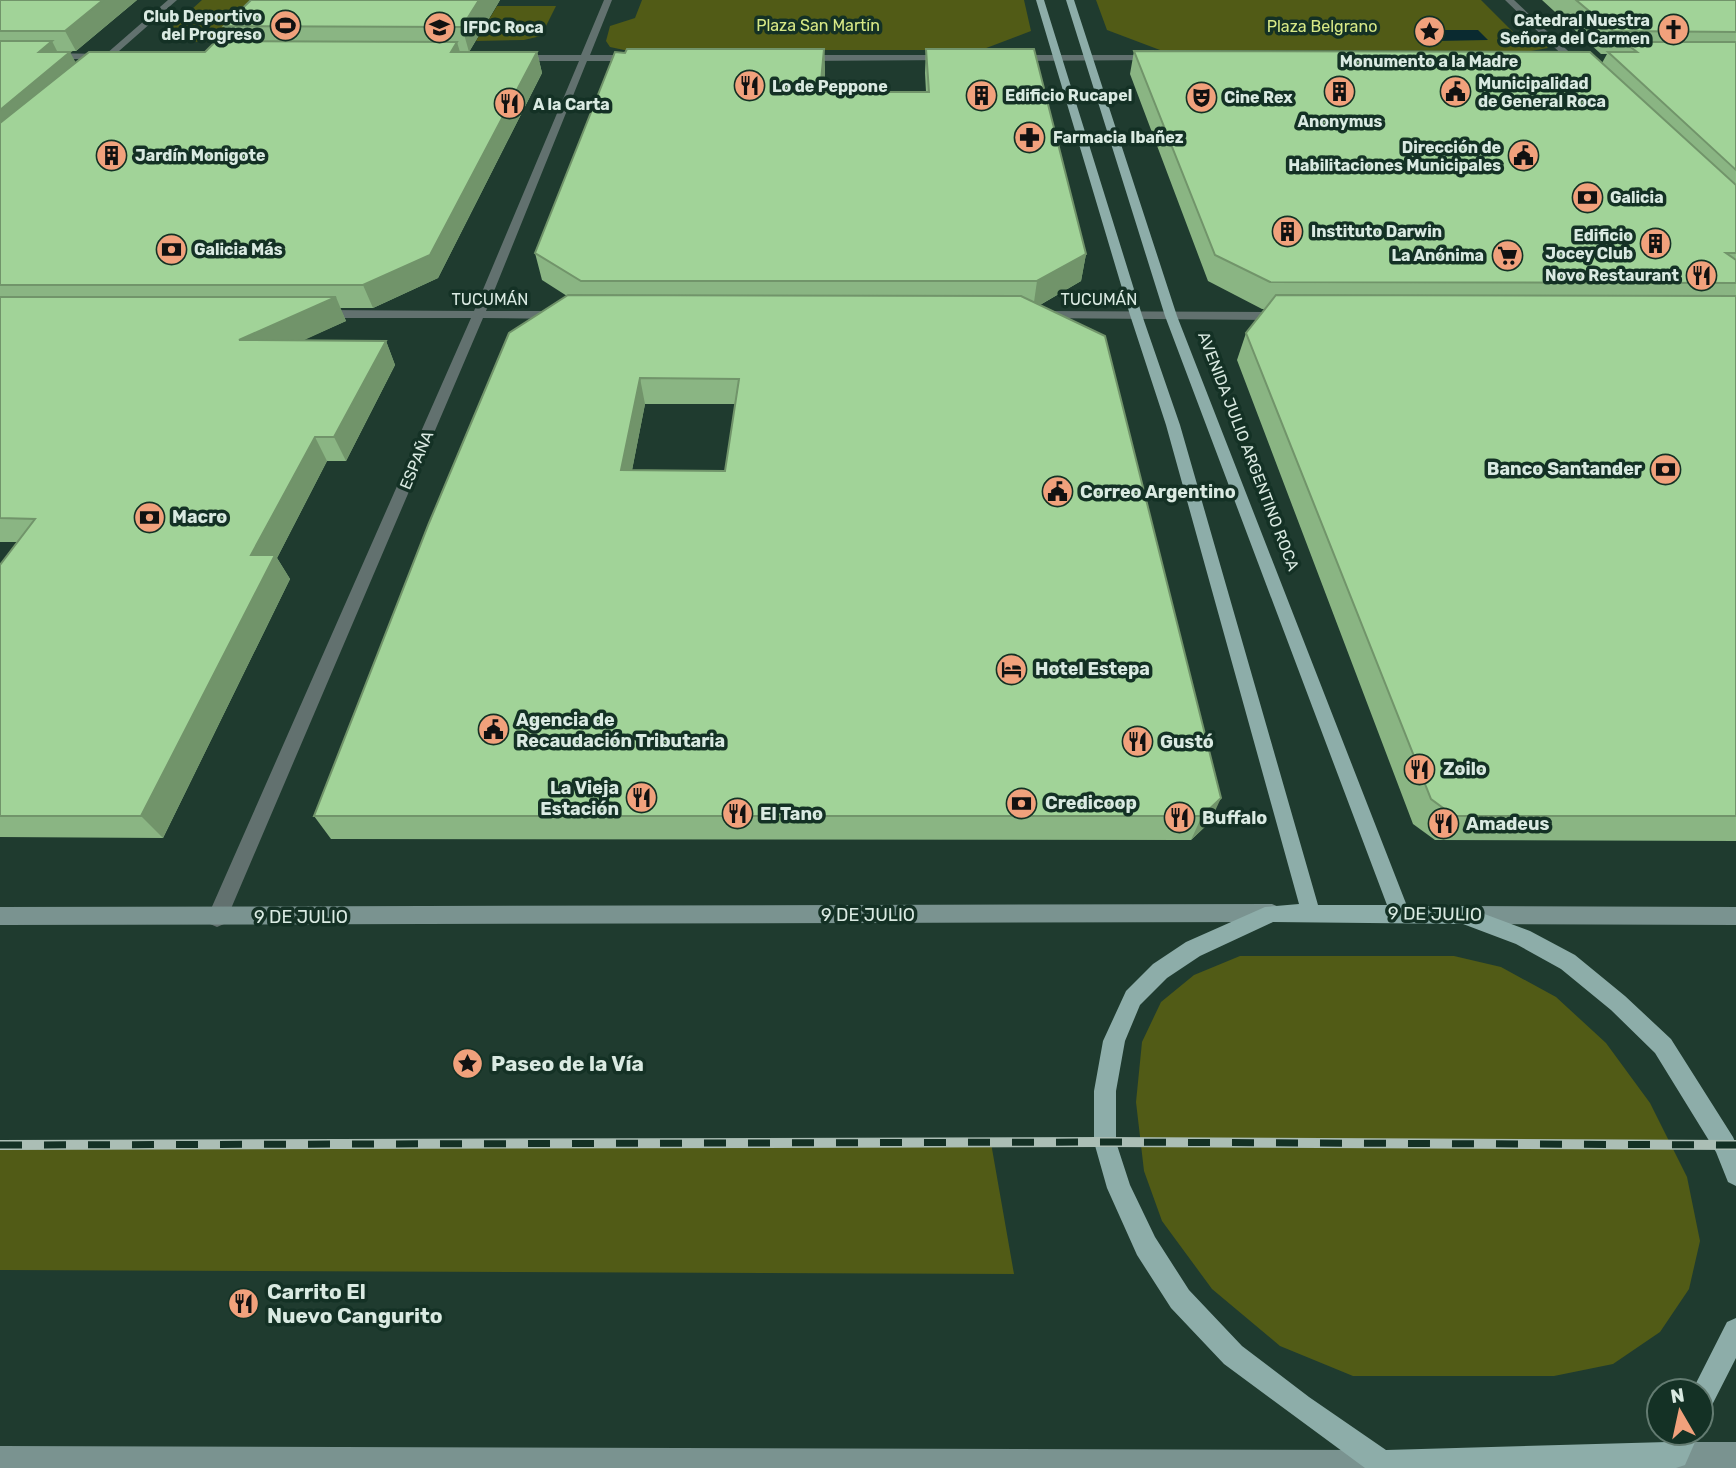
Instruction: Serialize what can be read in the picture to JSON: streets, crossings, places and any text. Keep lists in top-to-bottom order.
{
  "streets": {
    "main road": ["AVENIDA JULIO ARGENTINO ROCA", "9 DE JULIO"],
    "street": ["TUCUMÁN", "ESPAÑA"]
  },
  "crossings": [
    ["TUCUMÁN", "AVENIDA JULIO ARGENTINO ROCA"],
    ["TUCUMÁN", "ESPAÑA"],
    ["AVENIDA JULIO ARGENTINO ROCA", "9 DE JULIO"],
    ["ESPAÑA", "9 DE JULIO"]
  ],
  "parks": ["Plaza San Martín", "Plaza Belgrano"],
  "places": {
    "sports": ["Club Deportivo del Progreso"],
    "school or university": ["IFDC Roca"],
    "church": ["Catedral Nuestra Señora del Carmen"],
    "place": ["Monumento a la Madre", "Paseo de la Vía"],
    "restaurant": [
      "Lo de Peppone",
      "A la Carta",
      "Novo Restaurant",
      "Gustó",
      "Zoilo",
      "La Vieja Estación",
      "El Tano",
      "Buffalo",
      "Amadeus",
      "Carrito El Nuevo Cangurito"
    ],
    "building": [
      "Anonymus",
      "Edificio Rucapel",
      "Jardín Monigote",
      "Instituto Darwin",
      "Edificio Jocey Club"
    ],
    "public building": [
      "Municipalidad de General Roca",
      "Dirección de Habilitaciones Municipales",
      "Correo Argentino",
      "Agencia de Recaudación Tributaria"
    ],
    "theatre": ["Cine Rex"],
    "pharmacy": ["Farmacia Ibañez"],
    "bank": [
      "Galicia",
      "Galicia Más",
      "Banco Santander",
      "Macro",
      "Credicoop"
    ],
    "supermarket": ["La Anónima"],
    "hotel": ["Hotel Estepa"]
  },
  "north": "top"
}
